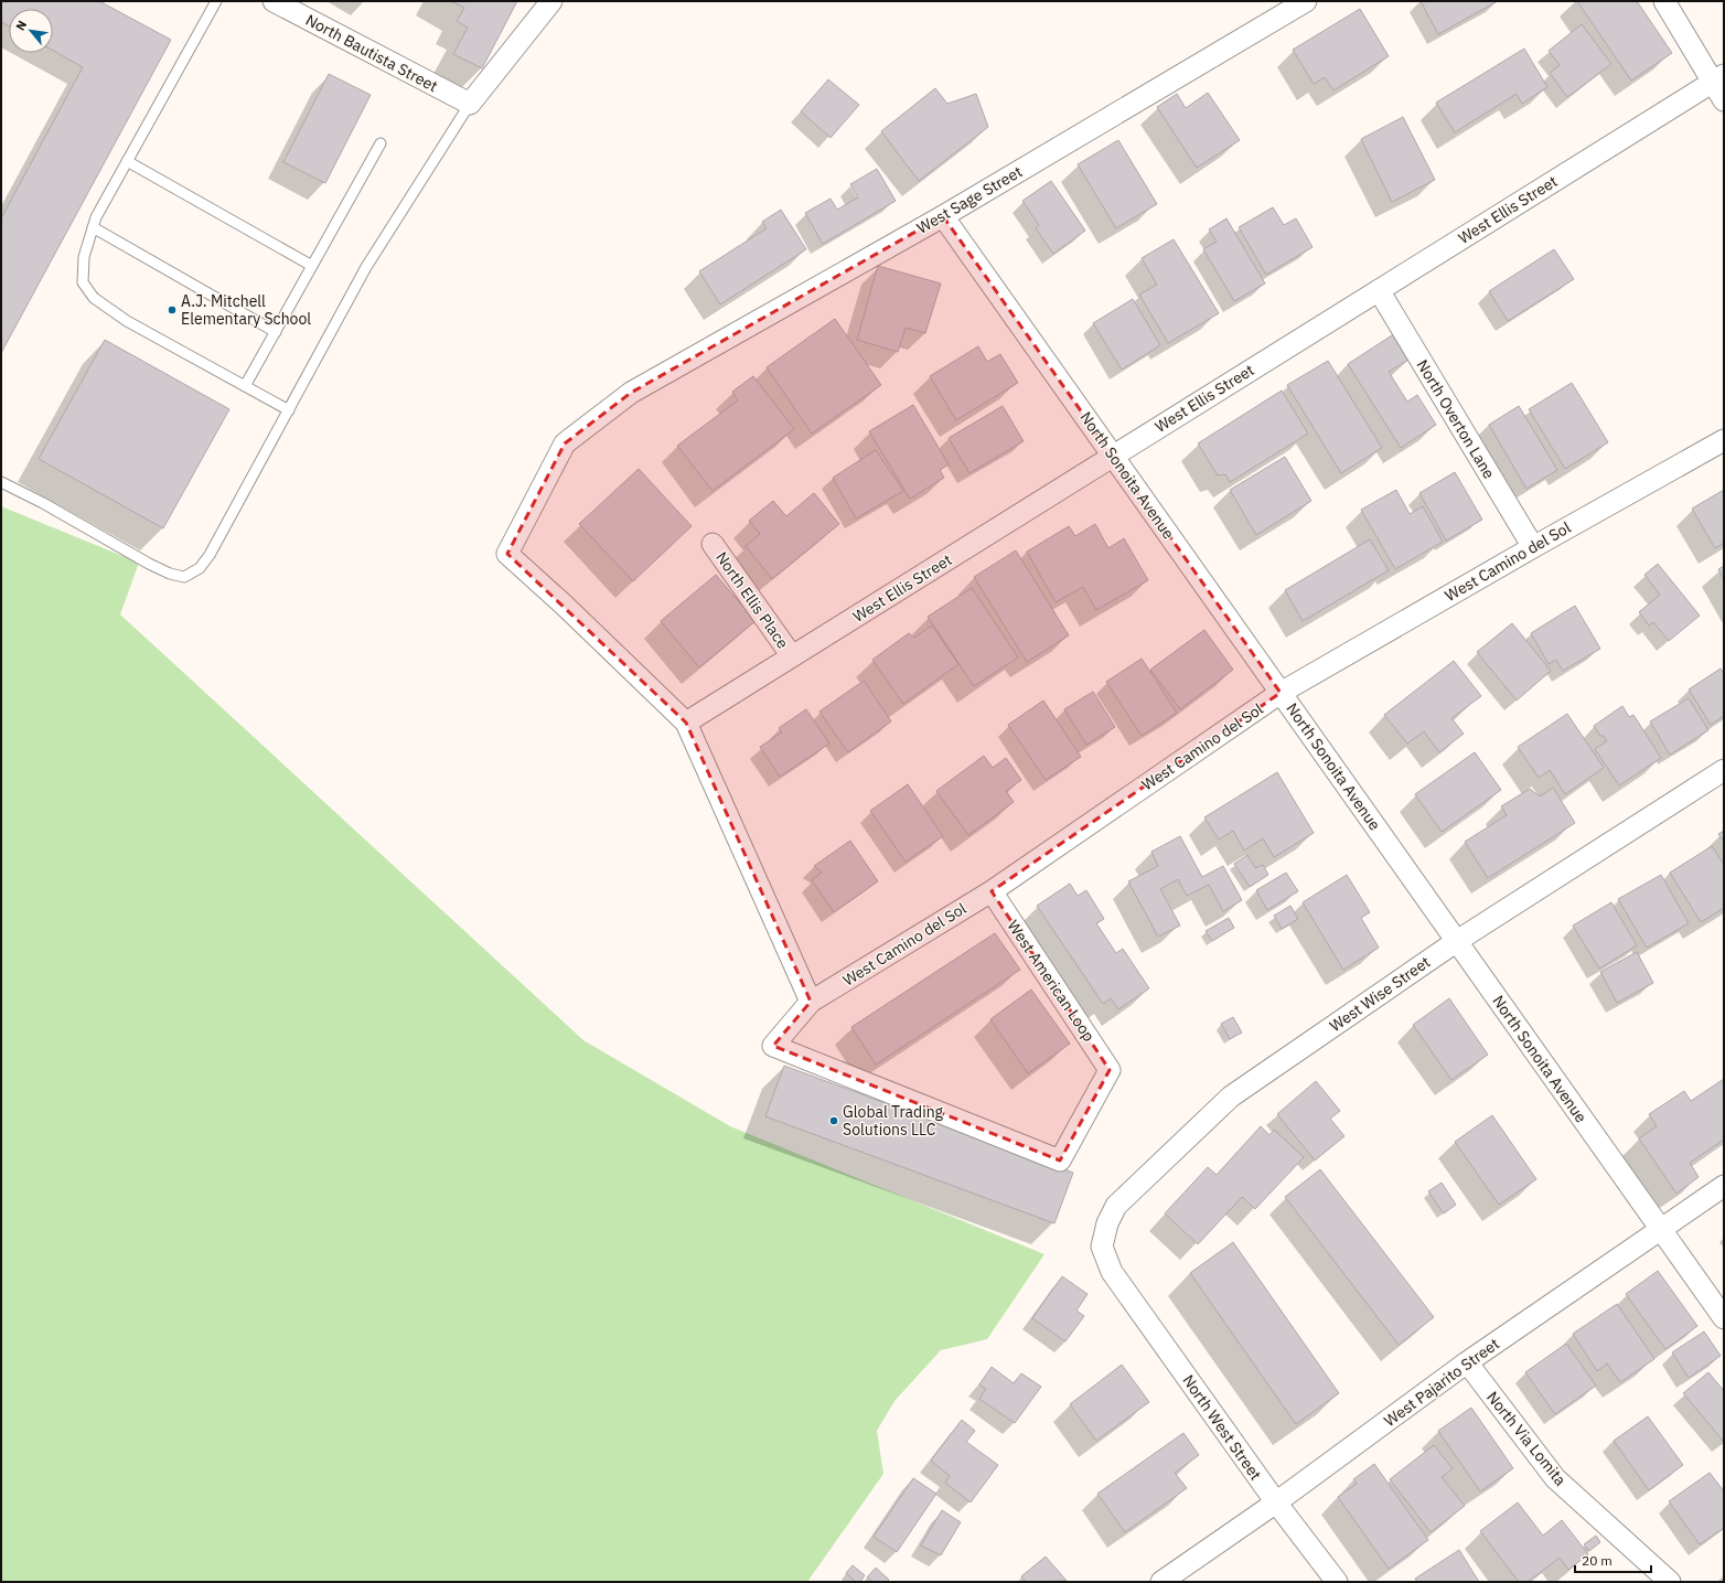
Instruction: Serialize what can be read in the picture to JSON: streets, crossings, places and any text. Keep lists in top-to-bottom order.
{
  "streets": {
    "street": [
      "North Bautista Street",
      "West Sage Street",
      "West Ellis Street",
      "North Overton Lane",
      "North Sonoita Avenue",
      "West Camino del Sol",
      "North Ellis Place",
      "West American Loop",
      "West Wise Street",
      "West Pajarito Street",
      "North West Street",
      "North Via Lomita"
    ]
  },
  "crossings": [
    ["West Sage Street", "West Ellis Street"],
    ["West Sage Street", "North Sonoita Avenue"],
    ["West Ellis Street", "North Overton Lane"],
    ["West Ellis Street", "North Sonoita Avenue"],
    ["West Ellis Street", "North Ellis Place"],
    ["North Overton Lane", "West Camino del Sol"],
    ["North Sonoita Avenue", "West Camino del Sol"],
    ["North Sonoita Avenue", "West Wise Street"],
    ["North Sonoita Avenue", "West Pajarito Street"],
    ["West Camino del Sol", "West American Loop"],
    ["West Wise Street", "North West Street"],
    ["West Pajarito Street", "North West Street"],
    ["West Pajarito Street", "North Via Lomita"]
  ],
  "places": ["A.J. Mitchell Elementary School", "Global Trading Solutions LLC"],
  "scale_bar": "20 m",
  "north": "top left"
}
